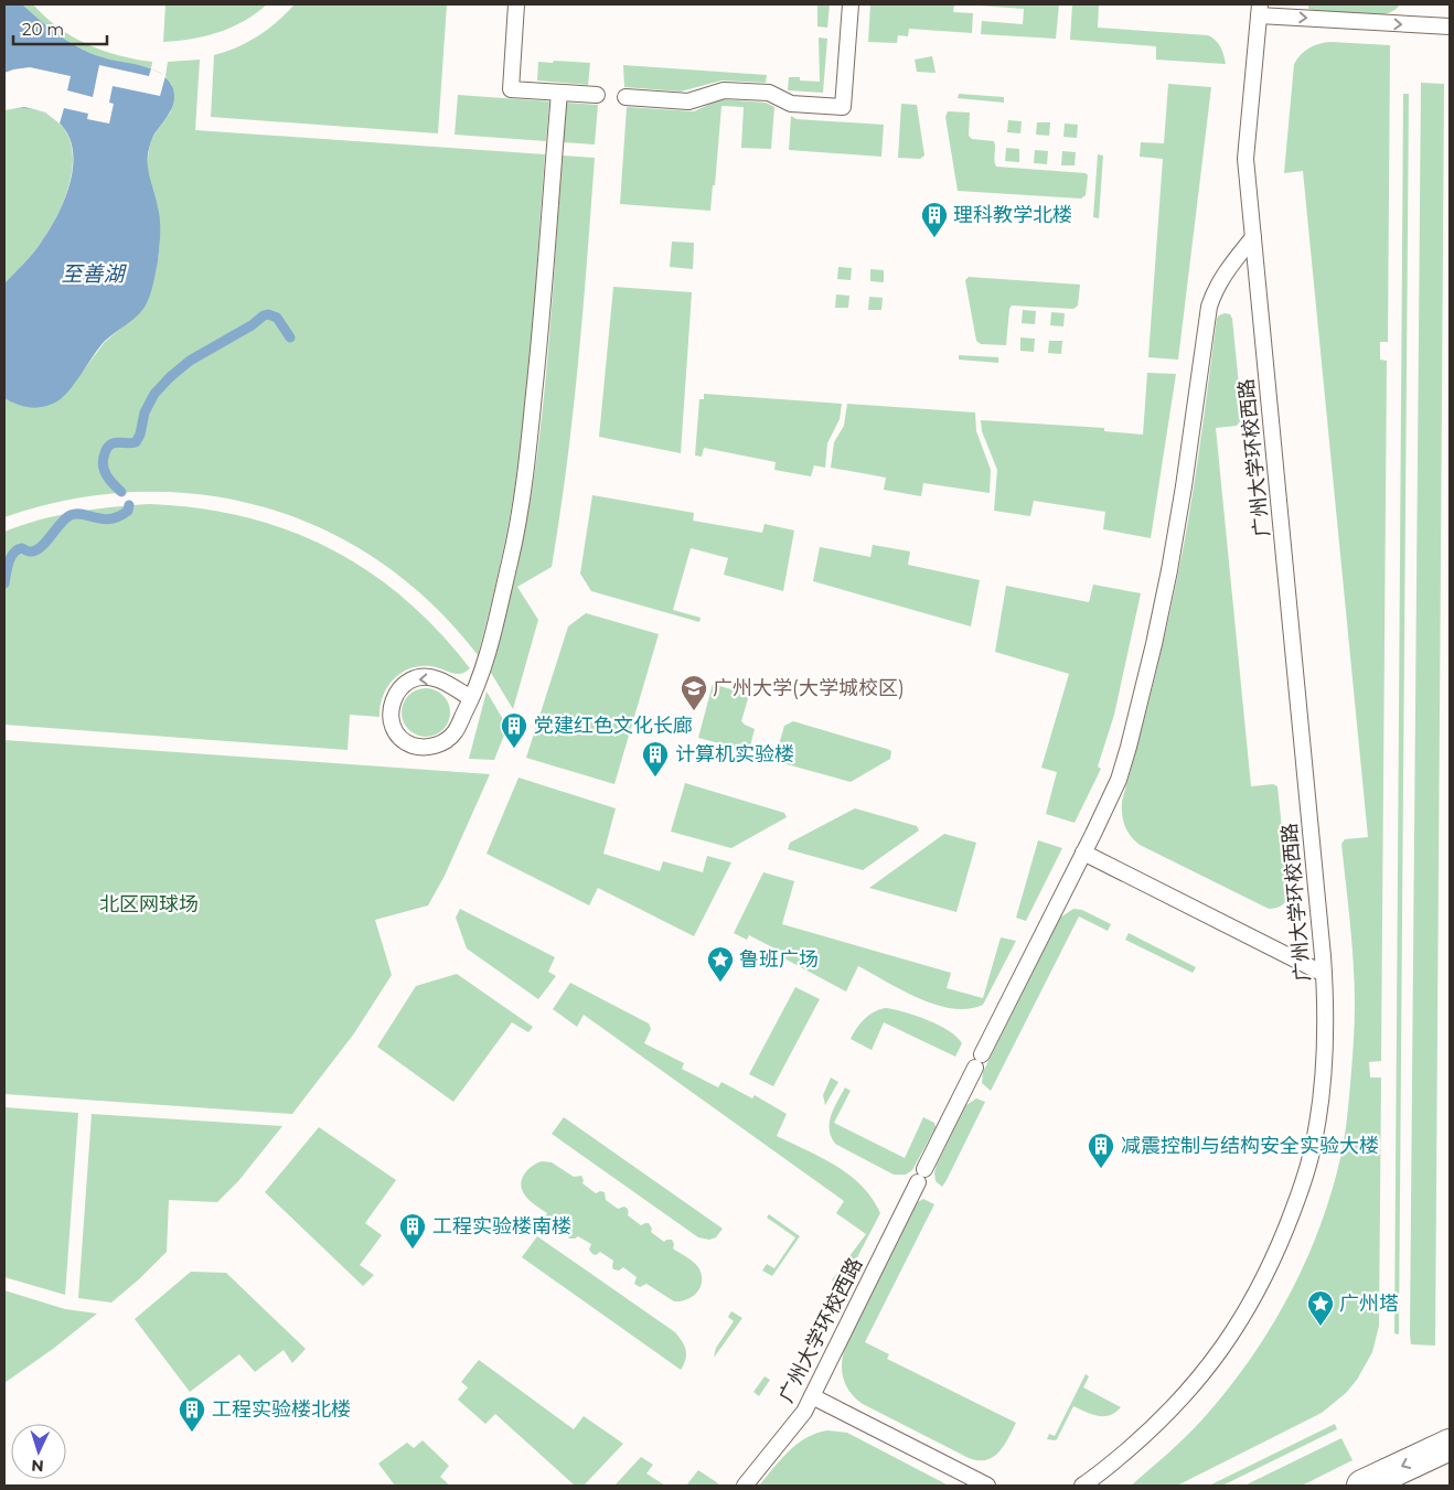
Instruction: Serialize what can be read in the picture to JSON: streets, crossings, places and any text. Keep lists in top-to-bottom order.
{
  "streets": {
    "lane": ["广州大学环校西路"]
  },
  "water": ["至善湖"],
  "parks": ["北区网球场"],
  "places": {
    "building": [
      "理科教学北楼",
      "党建红色文化长廊",
      "计算机实验楼",
      "减震控制与结构安全实验大楼",
      "工程实验楼南楼",
      "工程实验楼北楼"
    ],
    "school or university": ["广州大学(大学城校区)"],
    "place": ["鲁班广场", "广州塔"]
  },
  "scale_bar": "20 m",
  "north": "bottom"
}
